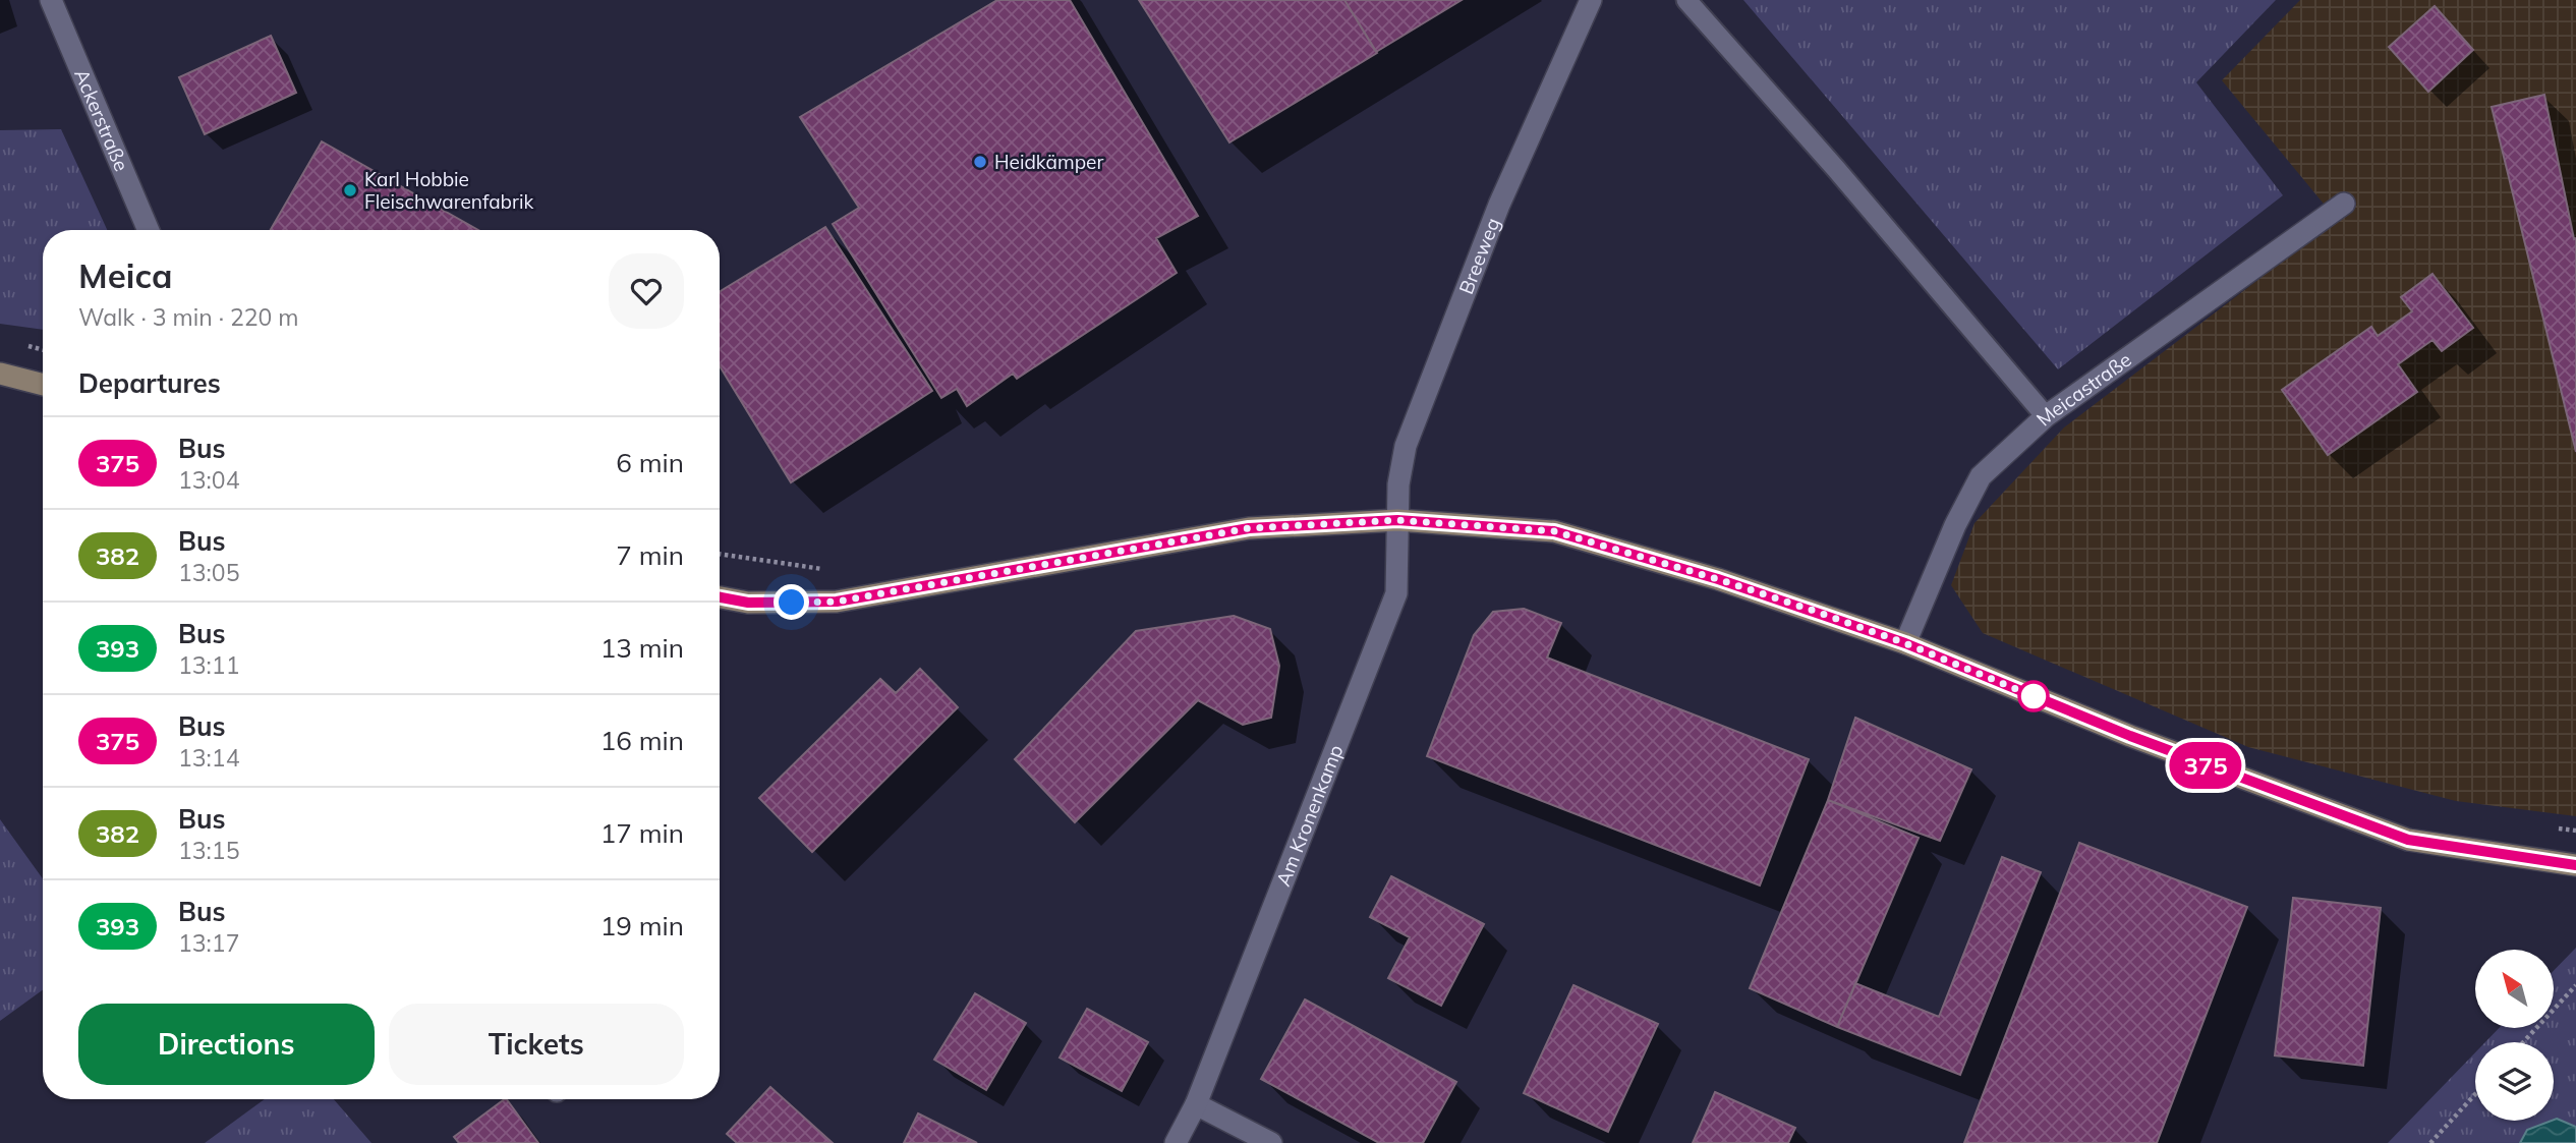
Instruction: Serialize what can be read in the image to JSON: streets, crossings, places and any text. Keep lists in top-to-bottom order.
{
  "streets": {
    "street": [
      "Ackerstraße",
      "Breeweg",
      "Meicastraße",
      "Am Kronenkamp"
    ]
  },
  "crossings": [
    ["Breeweg", "Am Kronenkamp"]
  ],
  "places": ["Heidkämper", "Karl Hobbie Fleischwarenfabrik"],
  "lines": ["bus line 375"],
  "north": "top left",
  "page": {
    "on_map": "375",
    "heading": [
      ["Meica", "Walk · 3 min · 220 m"],
      "Departures"
    ],
    "list": [
      {
        "mark": "375",
        "name": "Bus",
        "note": "13:04",
        "value": "6 min"
      },
      {
        "mark": "382",
        "name": "Bus",
        "note": "13:05",
        "value": "7 min"
      },
      {
        "mark": "393",
        "name": "Bus",
        "note": "13:11",
        "value": "13 min"
      },
      {
        "mark": "375",
        "name": "Bus",
        "note": "13:14",
        "value": "16 min"
      },
      {
        "mark": "382",
        "name": "Bus",
        "note": "13:15",
        "value": "17 min"
      },
      {
        "mark": "393",
        "name": "Bus",
        "note": "13:17",
        "value": "19 min"
      }
    ],
    "buttons": ["Directions", "Tickets"]
  }
}
